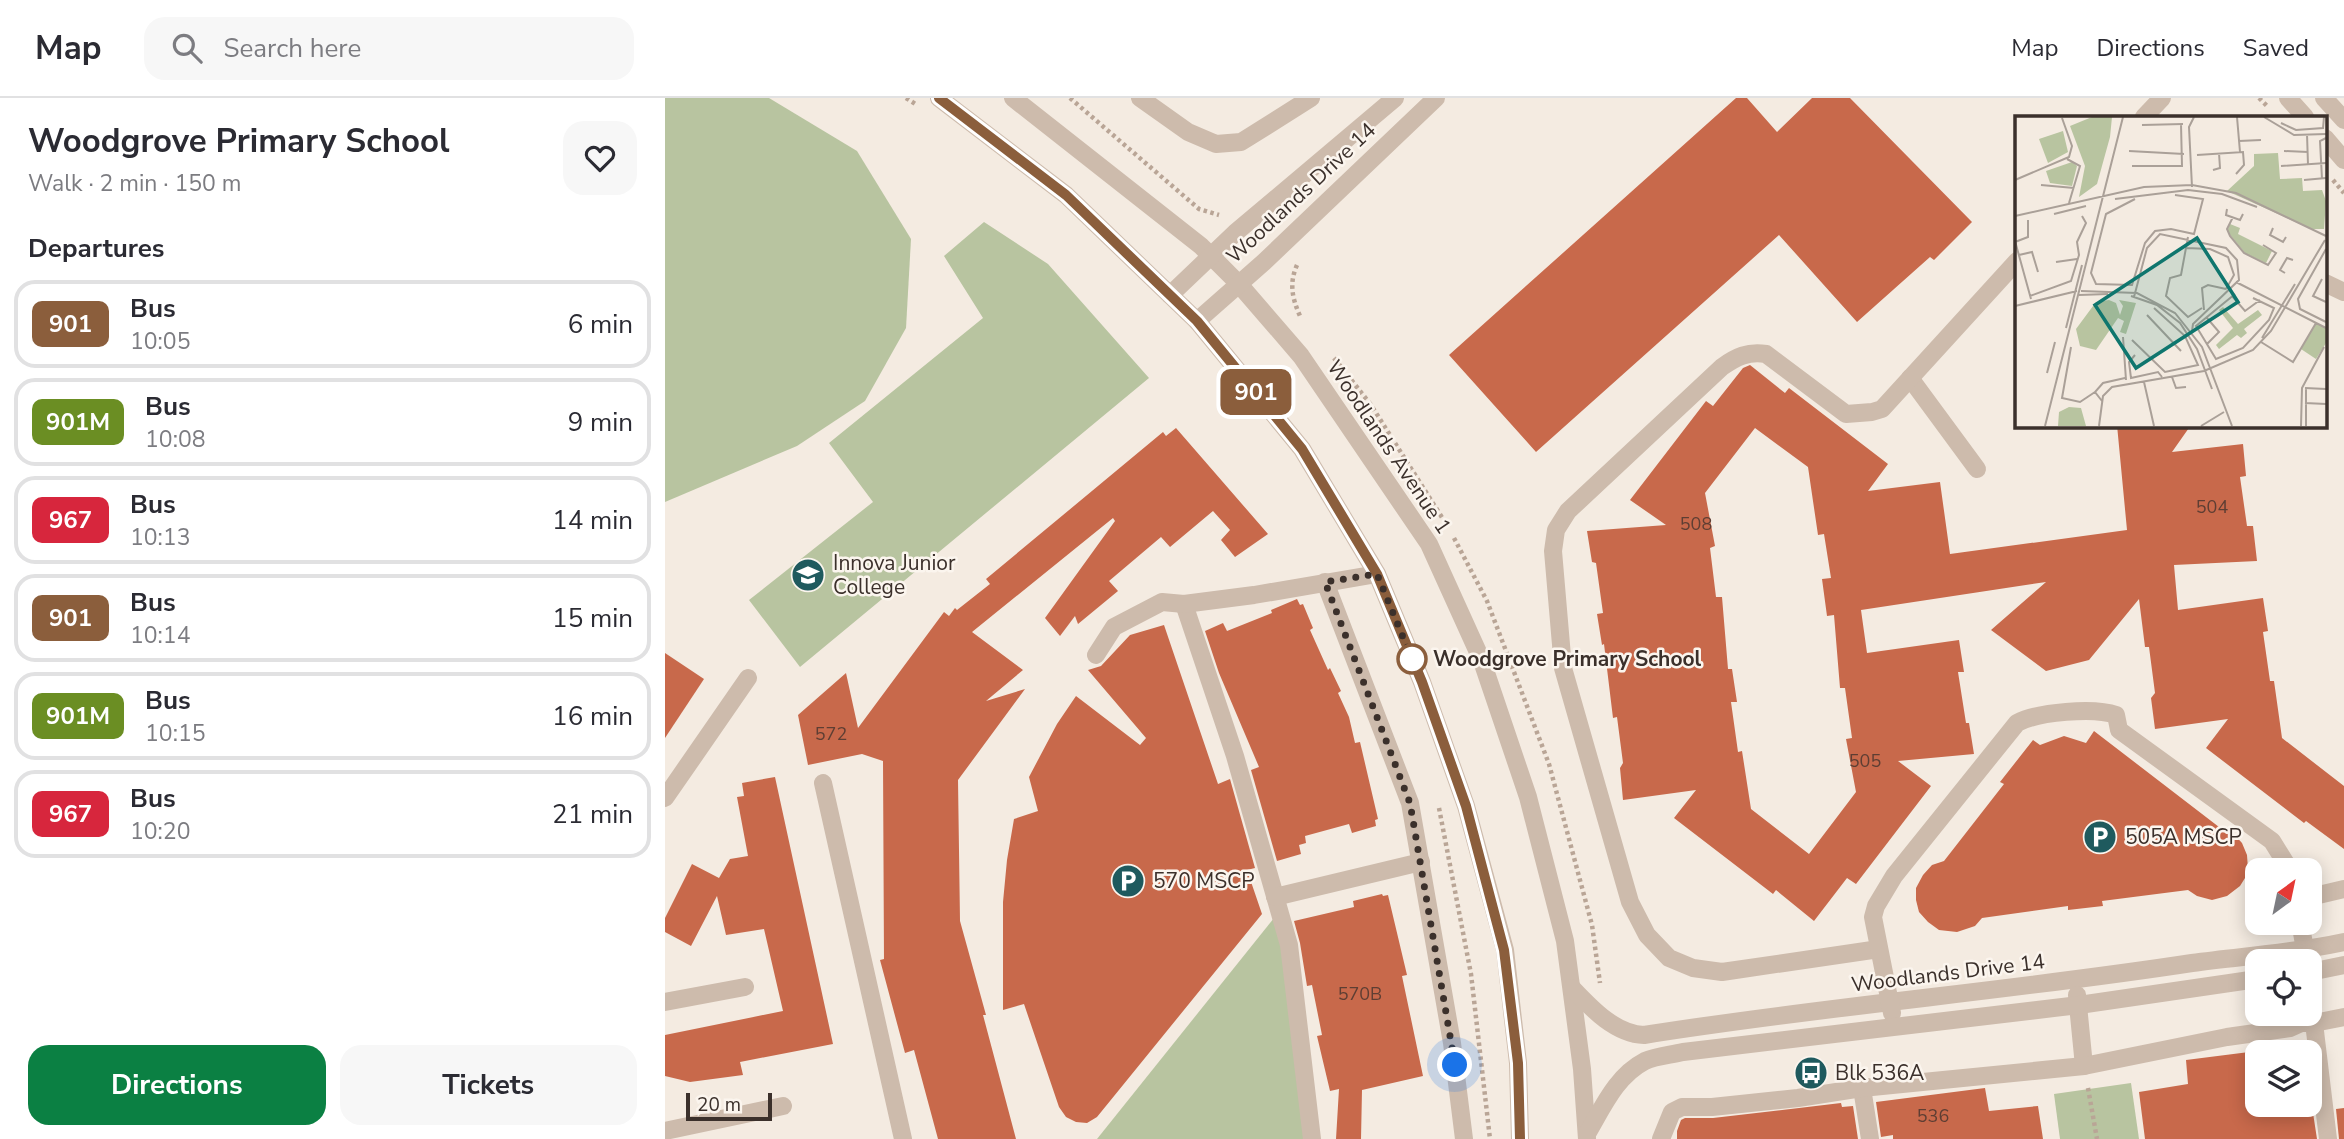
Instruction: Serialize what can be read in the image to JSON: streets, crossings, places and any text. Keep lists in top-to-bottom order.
{
  "streets": {
    "street": ["Woodlands Drive 14", "Woodlands Avenue 1"]
  },
  "crossings": [
    ["Woodlands Drive 14", "Woodlands Avenue 1"]
  ],
  "places": {
    "school or university": ["Innova Junior College"],
    "other": ["Woodgrove Primary School"],
    "parking": ["505A MSCP", "570 MSCP"],
    "bus stop": ["Blk 536A"]
  },
  "lines": ["bus line 901"],
  "house_numbers": [
    "504",
    "508",
    "572",
    "505",
    "570B",
    "536"
  ],
  "scale_bar": "20 m",
  "north": "top right",
  "page": {
    "header": "Map",
    "search": "Search here",
    "nav": ["Map", "Directions", "Saved"],
    "heading": [
      ["Woodgrove Primary School", "Walk · 2 min · 150 m"],
      "Departures"
    ],
    "on_map": "901",
    "list": [
      {
        "mark": "901",
        "name": "Bus",
        "note": "10:05",
        "value": "6 min"
      },
      {
        "mark": "901M",
        "name": "Bus",
        "note": "10:08",
        "value": "9 min"
      },
      {
        "mark": "967",
        "name": "Bus",
        "note": "10:13",
        "value": "14 min"
      },
      {
        "mark": "901",
        "name": "Bus",
        "note": "10:14",
        "value": "15 min"
      },
      {
        "mark": "901M",
        "name": "Bus",
        "note": "10:15",
        "value": "16 min"
      },
      {
        "mark": "967",
        "name": "Bus",
        "note": "10:20",
        "value": "21 min"
      }
    ],
    "buttons": ["Directions", "Tickets"],
    "scale": "20 m"
  }
}
